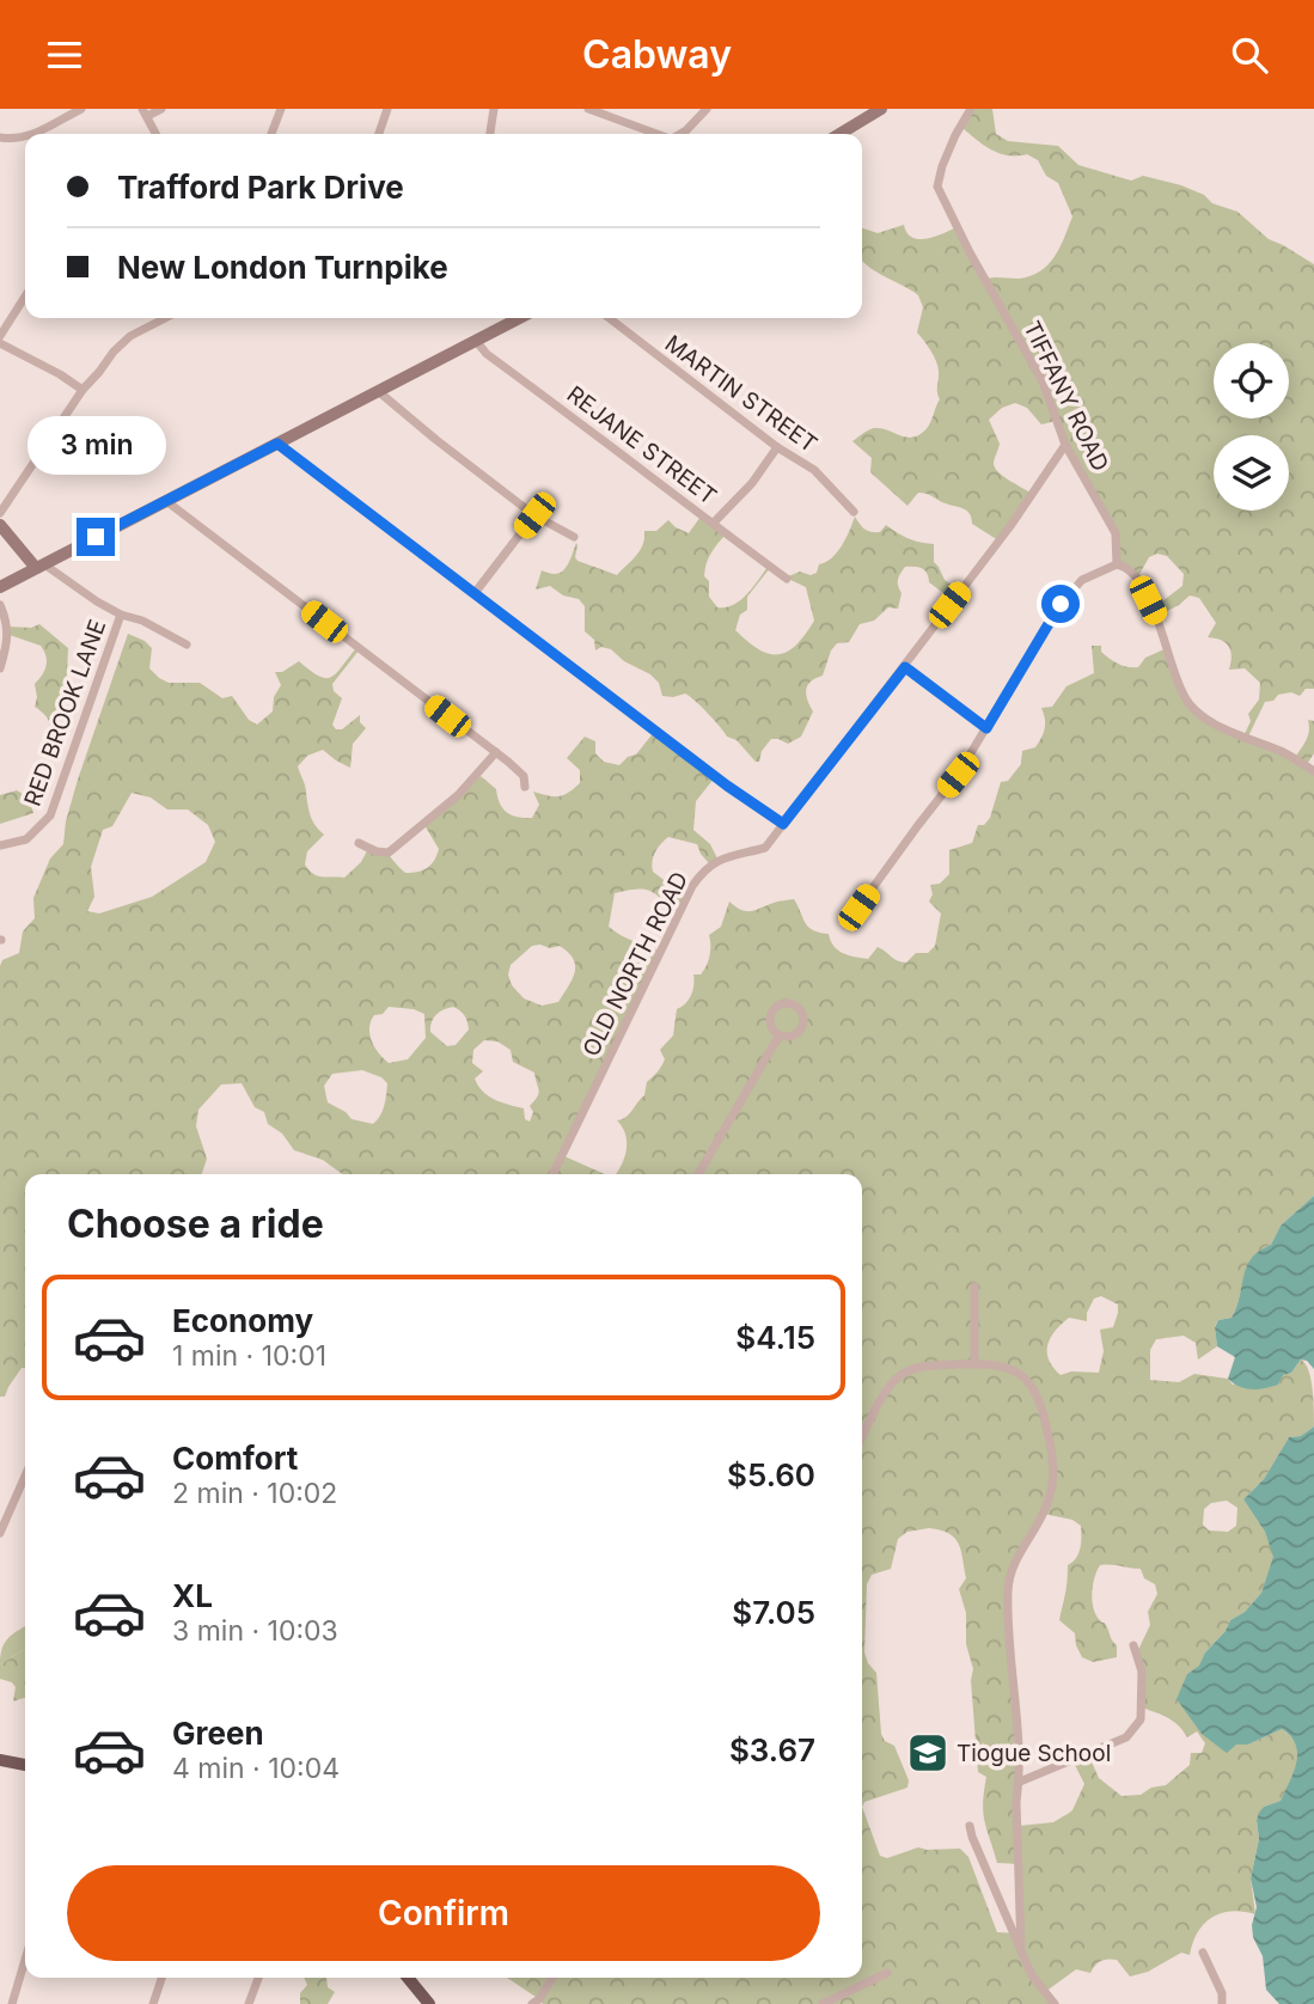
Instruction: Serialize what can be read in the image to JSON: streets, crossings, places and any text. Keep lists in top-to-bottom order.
{
  "streets": {
    "street": [
      "MARTIN STREET",
      "TIFFANY ROAD",
      "REJANE STREET",
      "RED BROOK LANE",
      "OLD NORTH ROAD"
    ]
  },
  "crossings": [
    ["TIFFANY ROAD", "OLD NORTH ROAD"]
  ],
  "places": {
    "school or university": ["Tiogue School"]
  },
  "page": {
    "header": "Cabway",
    "banner": ["Trafford Park Drive", "New London Turnpike"],
    "bubble": "3 min",
    "heading": "Choose a ride",
    "list": [
      {
        "name": "Economy",
        "note": "1 min · 10:01",
        "value": "$4.15"
      },
      {
        "name": "Comfort",
        "note": "2 min · 10:02",
        "value": "$5.60"
      },
      {
        "name": "XL",
        "note": "3 min · 10:03",
        "value": "$7.05"
      },
      {
        "name": "Green",
        "note": "4 min · 10:04",
        "value": "$3.67"
      }
    ],
    "buttons": "Confirm"
  }
}
